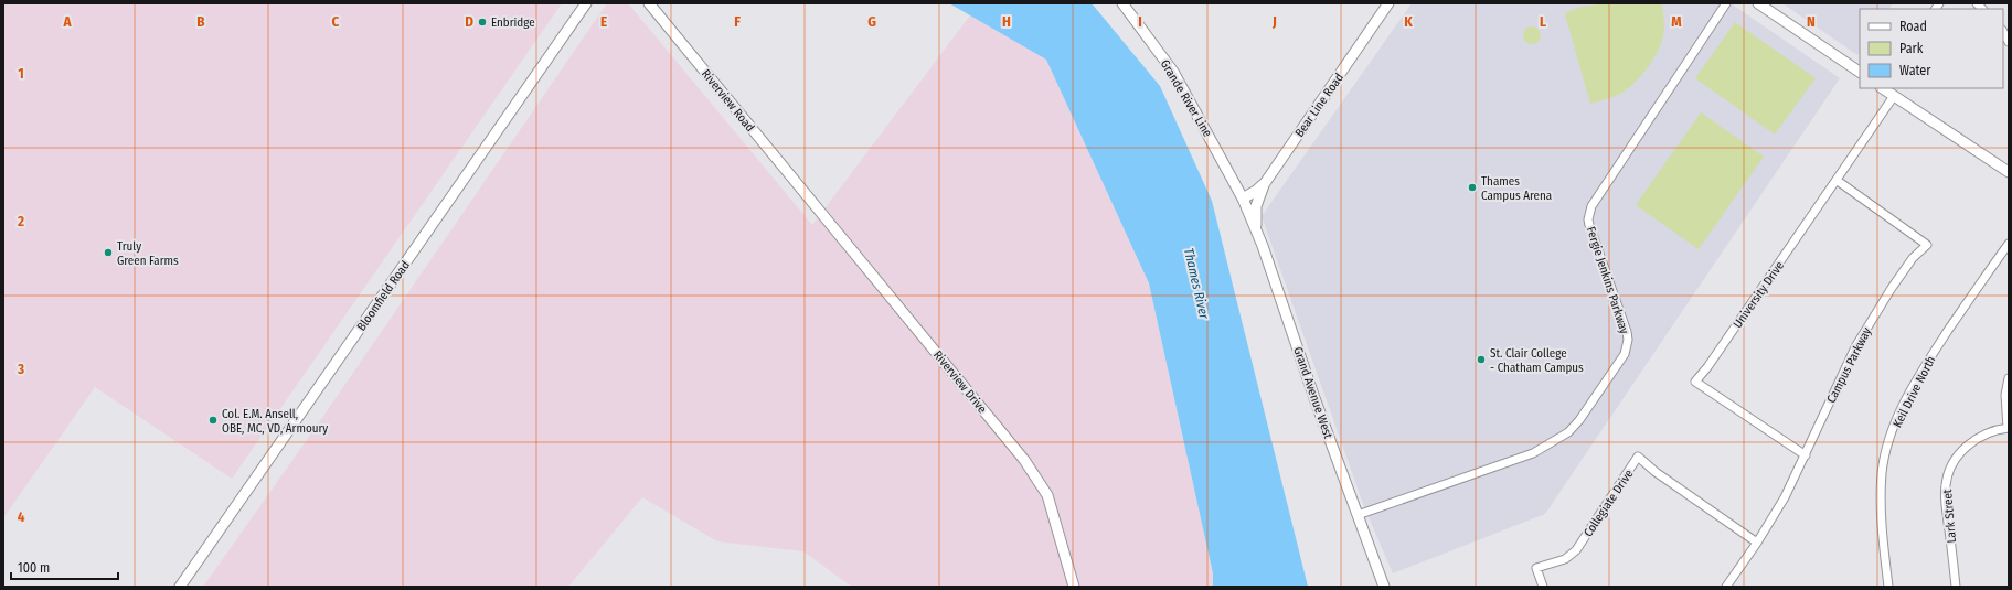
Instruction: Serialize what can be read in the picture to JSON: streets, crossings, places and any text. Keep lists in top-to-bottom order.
{
  "streets": {
    "main road": [
      "Grande River Line",
      "Riverview Road",
      "Bear Line Road",
      "Bloomfield Road",
      "Riverview Drive",
      "Grand Avenue West"
    ],
    "street": [
      "Fergie Jenkins Parkway",
      "University Drive",
      "Campus Parkway",
      "Keil Drive North",
      "Collegiate Drive",
      "Lark Street"
    ]
  },
  "crossings": [
    ["Grande River Line", "Bear Line Road"],
    ["Grande River Line", "Grand Avenue West"],
    ["Riverview Road", "Riverview Drive"],
    ["Bear Line Road", "Grand Avenue West"],
    ["Fergie Jenkins Parkway", "Grand Avenue West"],
    ["University Drive", "Campus Parkway"],
    ["Campus Parkway", "Collegiate Drive"]
  ],
  "water": ["Thames River"],
  "places": [
    "Enbridge",
    "Thames Campus Arena",
    "Truly Green Farms",
    "St. Clair College - Chatham Campus",
    "Col. E.M. Ansell, OBE, MC, VD, Armoury"
  ],
  "legend": ["Road", "Park", "Water"],
  "scale_bar": "100 m",
  "grid": {
    "columns": [
      "A",
      "B",
      "C",
      "D",
      "E",
      "F",
      "G",
      "H",
      "I",
      "J",
      "K",
      "L",
      "M",
      "N"
    ],
    "rows": [
      "1",
      "2",
      "3",
      "4"
    ]
  }
}
